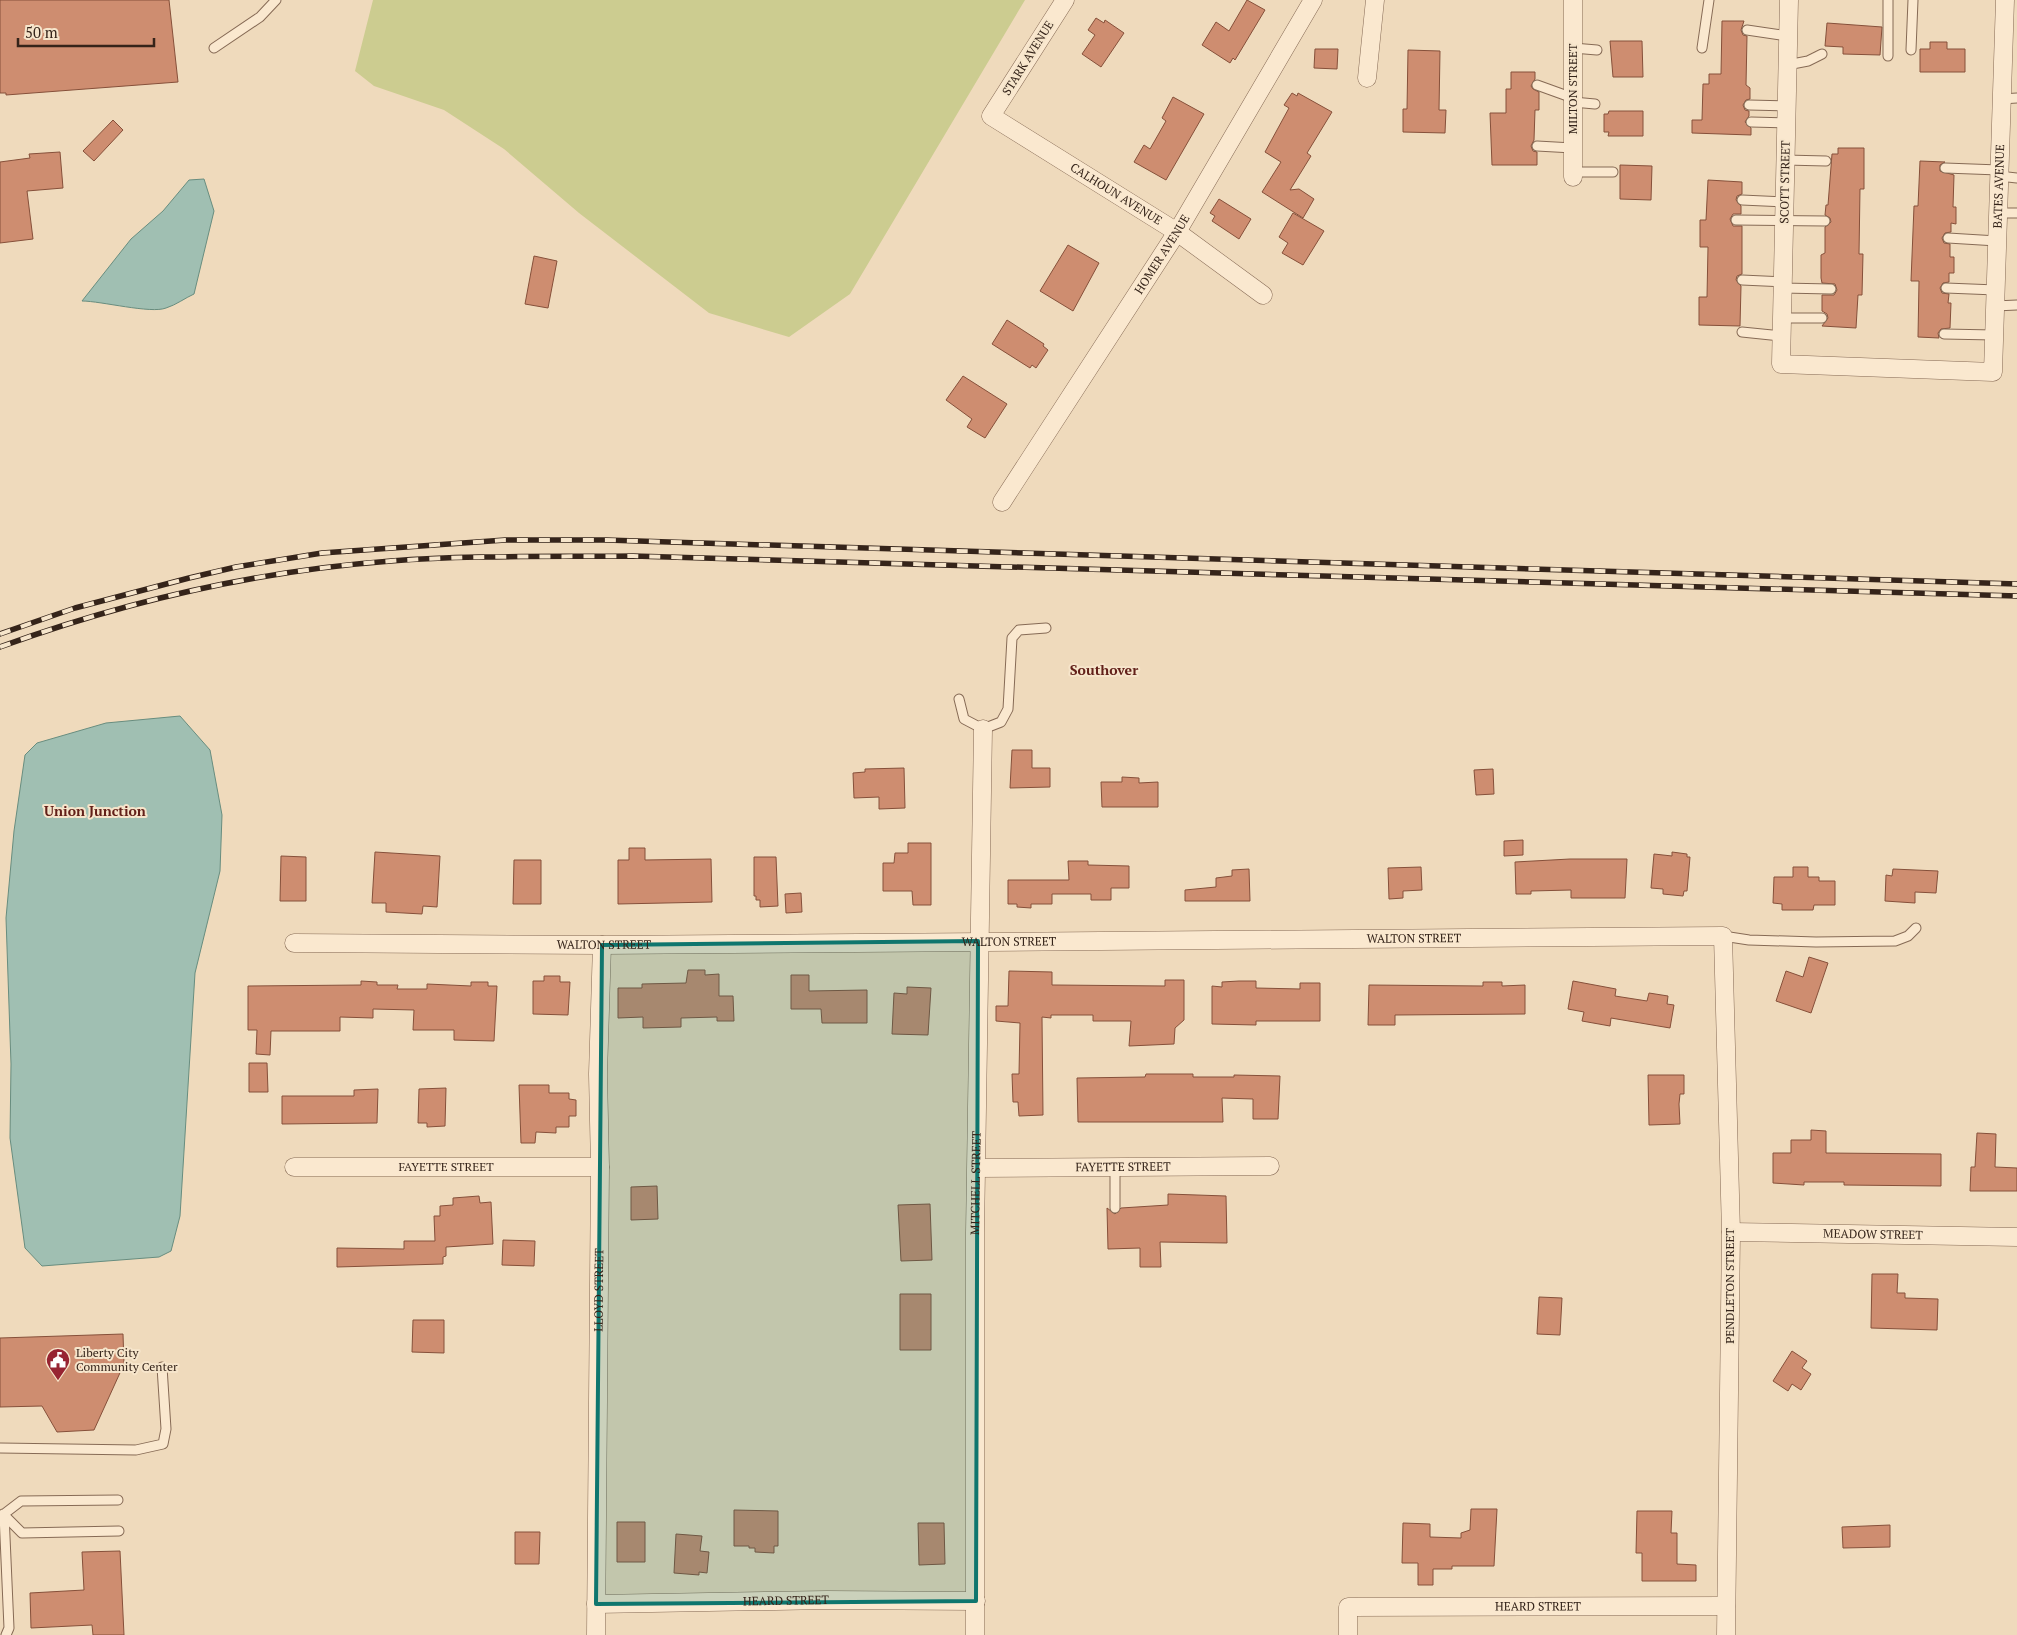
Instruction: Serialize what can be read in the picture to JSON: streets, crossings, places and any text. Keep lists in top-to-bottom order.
{
  "streets": {
    "street": [
      "STARK AVENUE",
      "MILTON STREET",
      "SCOTT STREET",
      "BATES AVENUE",
      "CALHOUN AVENUE",
      "HOMER AVENUE",
      "WALTON STREET",
      "FAYETTE STREET",
      "MITCHELL STREET",
      "MEADOW STREET",
      "PENDLETON STREET",
      "LLOYD STREET",
      "HEARD STREET"
    ]
  },
  "crossings": [
    ["STARK AVENUE", "CALHOUN AVENUE"],
    ["SCOTT STREET", "BATES AVENUE"],
    ["CALHOUN AVENUE", "HOMER AVENUE"],
    ["WALTON STREET", "MITCHELL STREET"],
    ["WALTON STREET", "PENDLETON STREET"],
    ["WALTON STREET", "LLOYD STREET"],
    ["FAYETTE STREET", "MITCHELL STREET"],
    ["FAYETTE STREET", "LLOYD STREET"],
    ["MITCHELL STREET", "HEARD STREET"],
    ["MEADOW STREET", "PENDLETON STREET"],
    ["PENDLETON STREET", "HEARD STREET"],
    ["LLOYD STREET", "HEARD STREET"]
  ],
  "districts": ["Southover", "Union Junction"],
  "places": {
    "public building": ["Liberty City Community Center"]
  },
  "scale_bar": "50 m"
}
